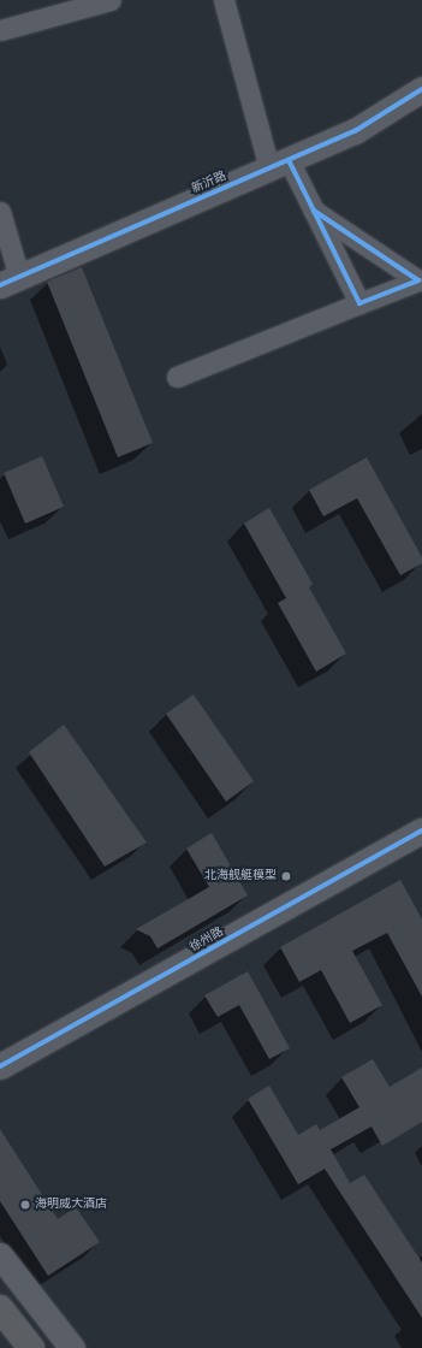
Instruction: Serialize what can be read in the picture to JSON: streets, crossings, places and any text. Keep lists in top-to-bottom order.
{
  "streets": {
    "street": ["新沂路", "徐州路"]
  },
  "places": ["北海舰艇模型", "海明威大酒店"]
}
